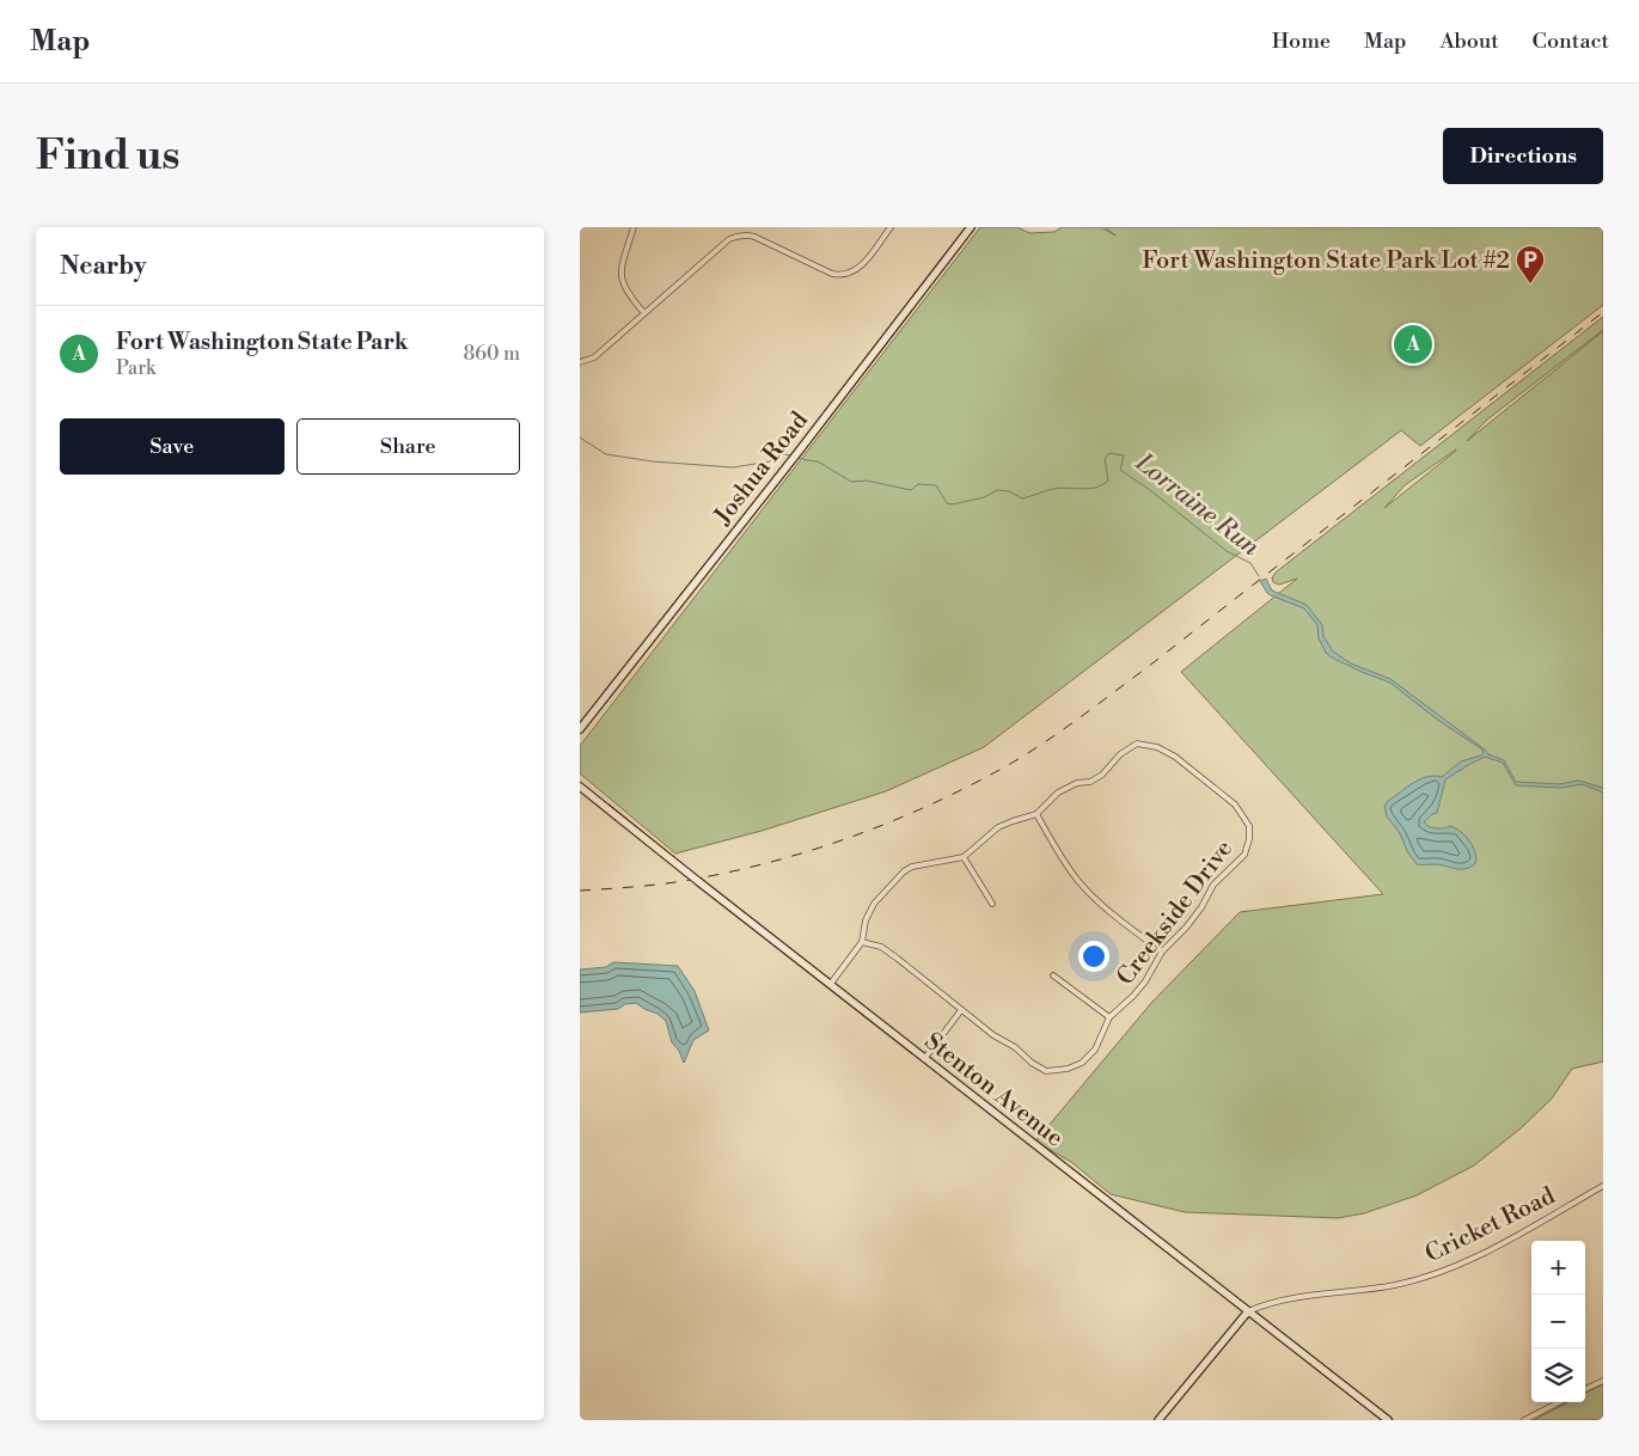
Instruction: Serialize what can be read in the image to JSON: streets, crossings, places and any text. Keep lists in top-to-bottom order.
{
  "streets": {
    "main road": ["Joshua Road", "Stenton Avenue"],
    "street": ["Creekside Drive", "Cricket Road"]
  },
  "crossings": [
    ["Stenton Avenue", "Cricket Road"]
  ],
  "water": ["Lorraine Run"],
  "places": {
    "parking": ["Fort Washington State Park Lot #2"]
  },
  "page": {
    "header": "Map",
    "nav": [
      "Home",
      "Map",
      "About",
      "Contact"
    ],
    "buttons": [
      "Directions",
      ["Save", "Share"]
    ],
    "title": "Find us",
    "heading": "Nearby",
    "list": [
      {
        "mark": "A",
        "name": "Fort Washington State Park",
        "note": "Park",
        "value": "860 m"
      }
    ],
    "pins": "A",
    "map_buttons": ["+", "−"]
  }
}
